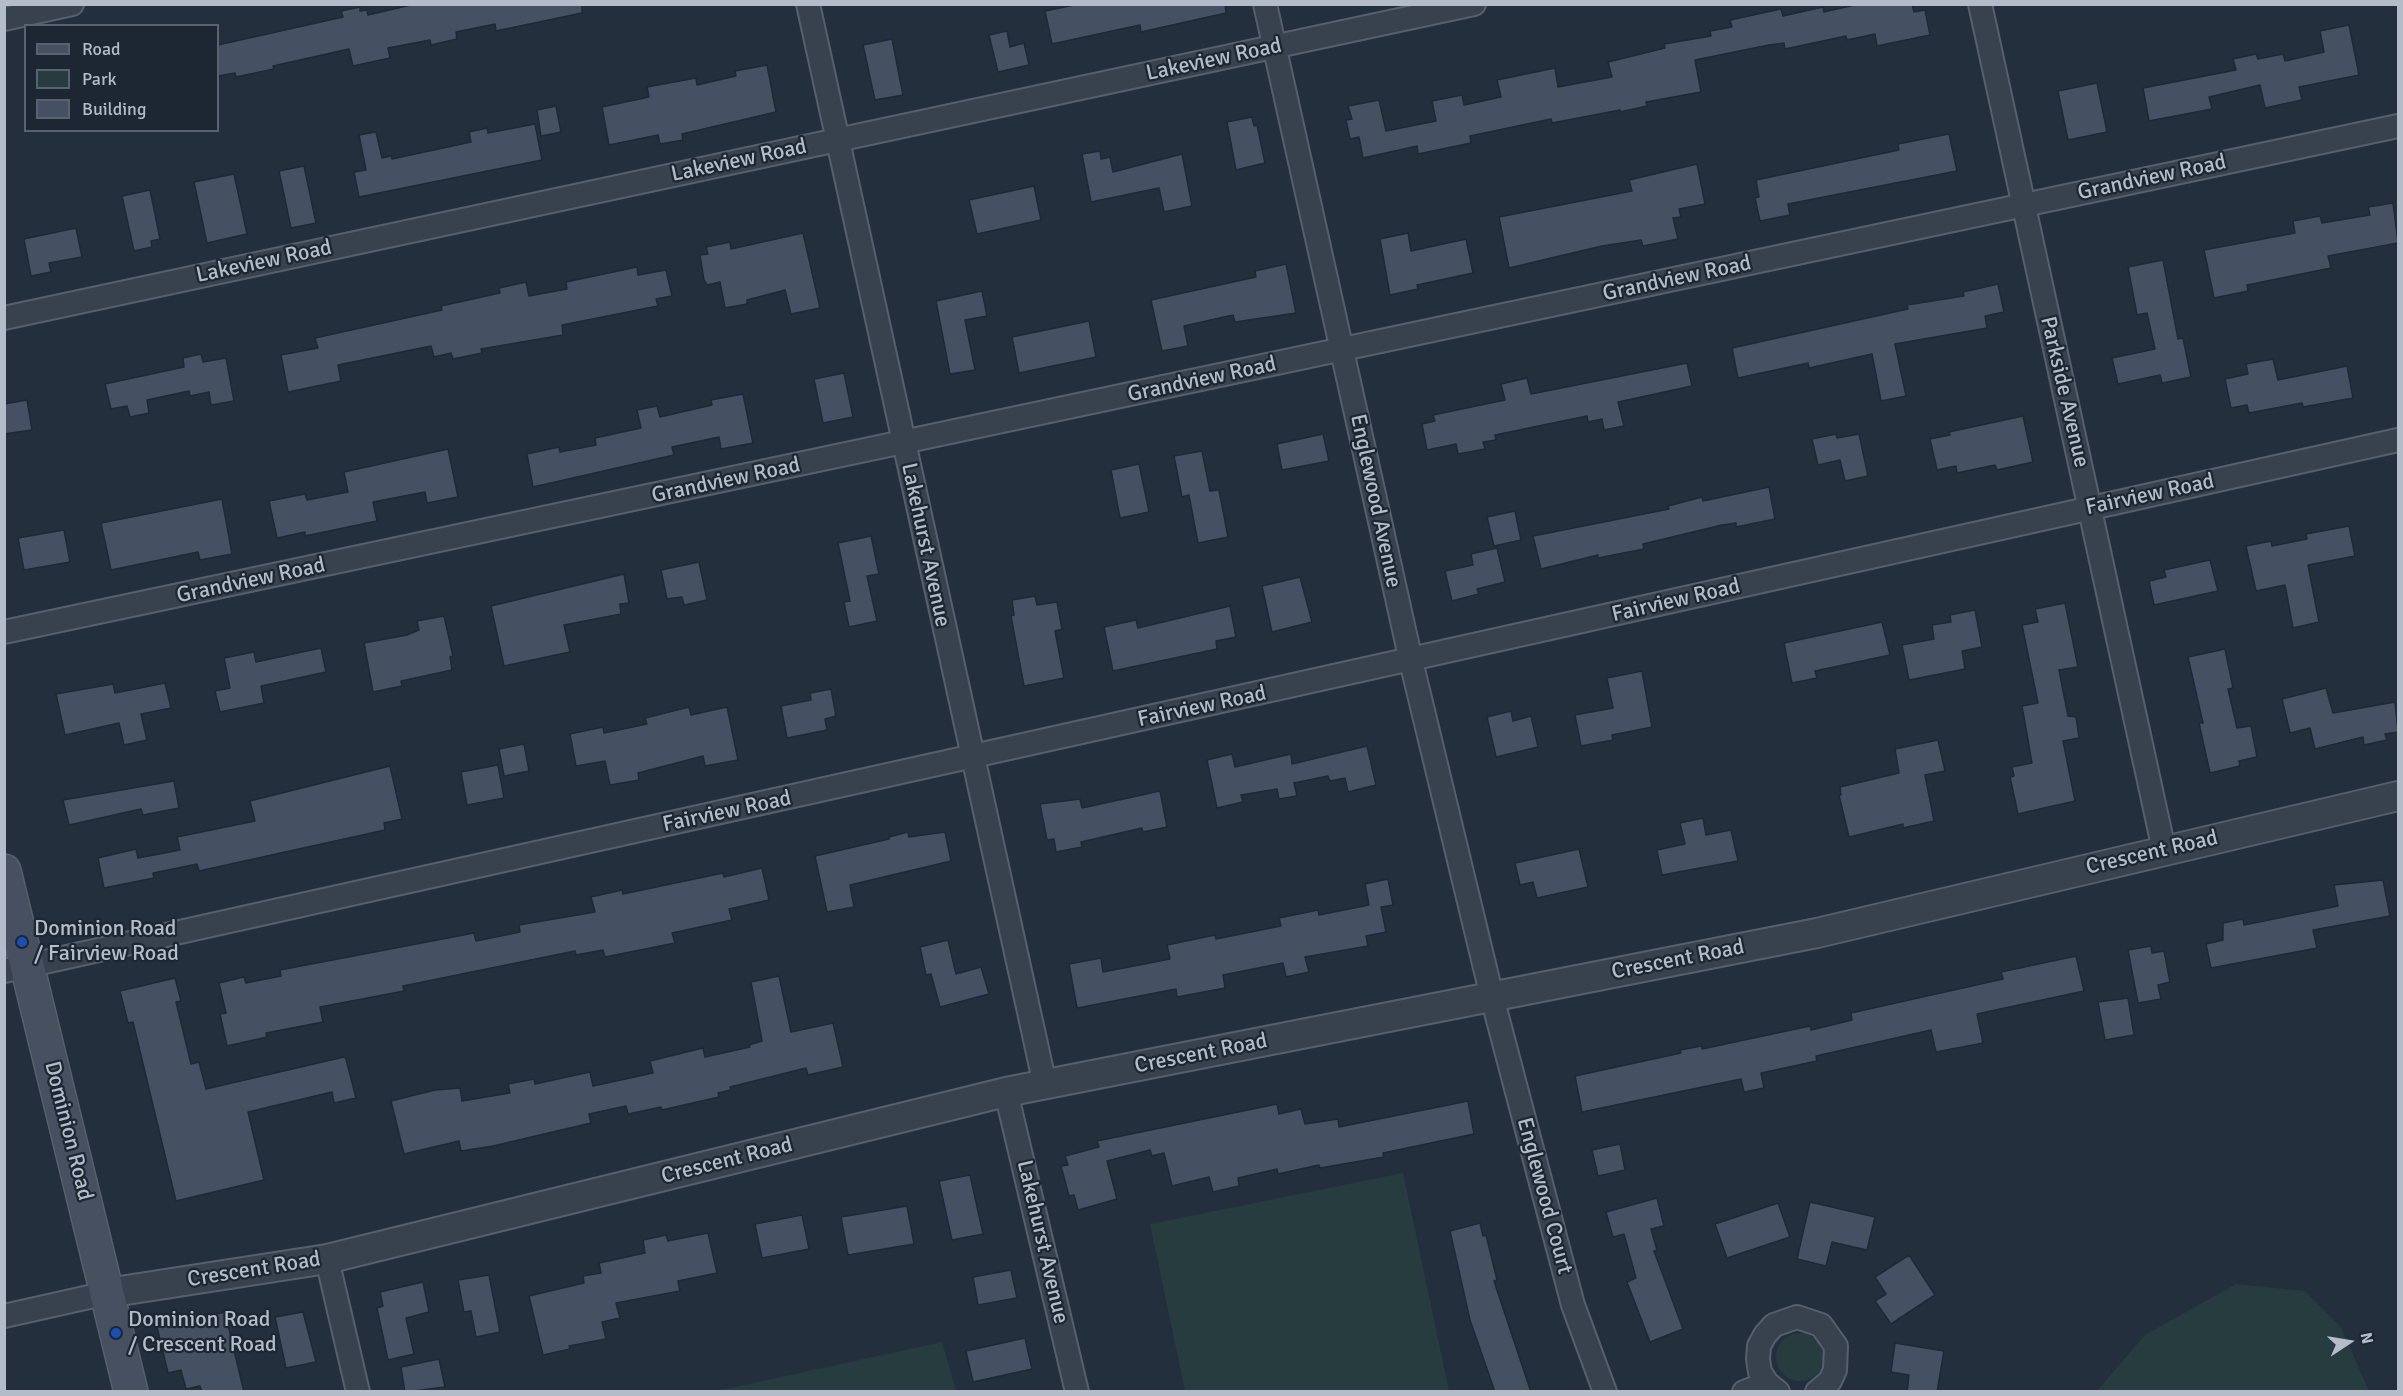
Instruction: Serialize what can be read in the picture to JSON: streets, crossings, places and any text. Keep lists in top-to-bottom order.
{
  "streets": {
    "main road": ["Dominion Road"],
    "street": [
      "Lakeview Road",
      "Grandview Road",
      "Parkside Avenue",
      "Fairview Road",
      "Englewood Avenue",
      "Lakehurst Avenue",
      "Crescent Road",
      "Englewood Court"
    ]
  },
  "crossings": [
    ["Lakeview Road", "Englewood Avenue"],
    ["Lakeview Road", "Lakehurst Avenue"],
    ["Grandview Road", "Parkside Avenue"],
    ["Grandview Road", "Englewood Avenue"],
    ["Grandview Road", "Lakehurst Avenue"],
    ["Parkside Avenue", "Fairview Road"],
    ["Parkside Avenue", "Crescent Road"],
    ["Fairview Road", "Englewood Avenue"],
    ["Fairview Road", "Lakehurst Avenue"],
    ["Fairview Road", "Dominion Road"],
    ["Englewood Avenue", "Crescent Road"],
    ["Englewood Avenue", "Englewood Court"],
    ["Lakehurst Avenue", "Crescent Road"],
    ["Crescent Road", "Dominion Road"],
    ["Crescent Road", "Englewood Court"]
  ],
  "places": ["Dominion Road / Fairview Road", "Dominion Road / Crescent Road"],
  "legend": ["Road", "Park", "Building"],
  "north": "right"
}
